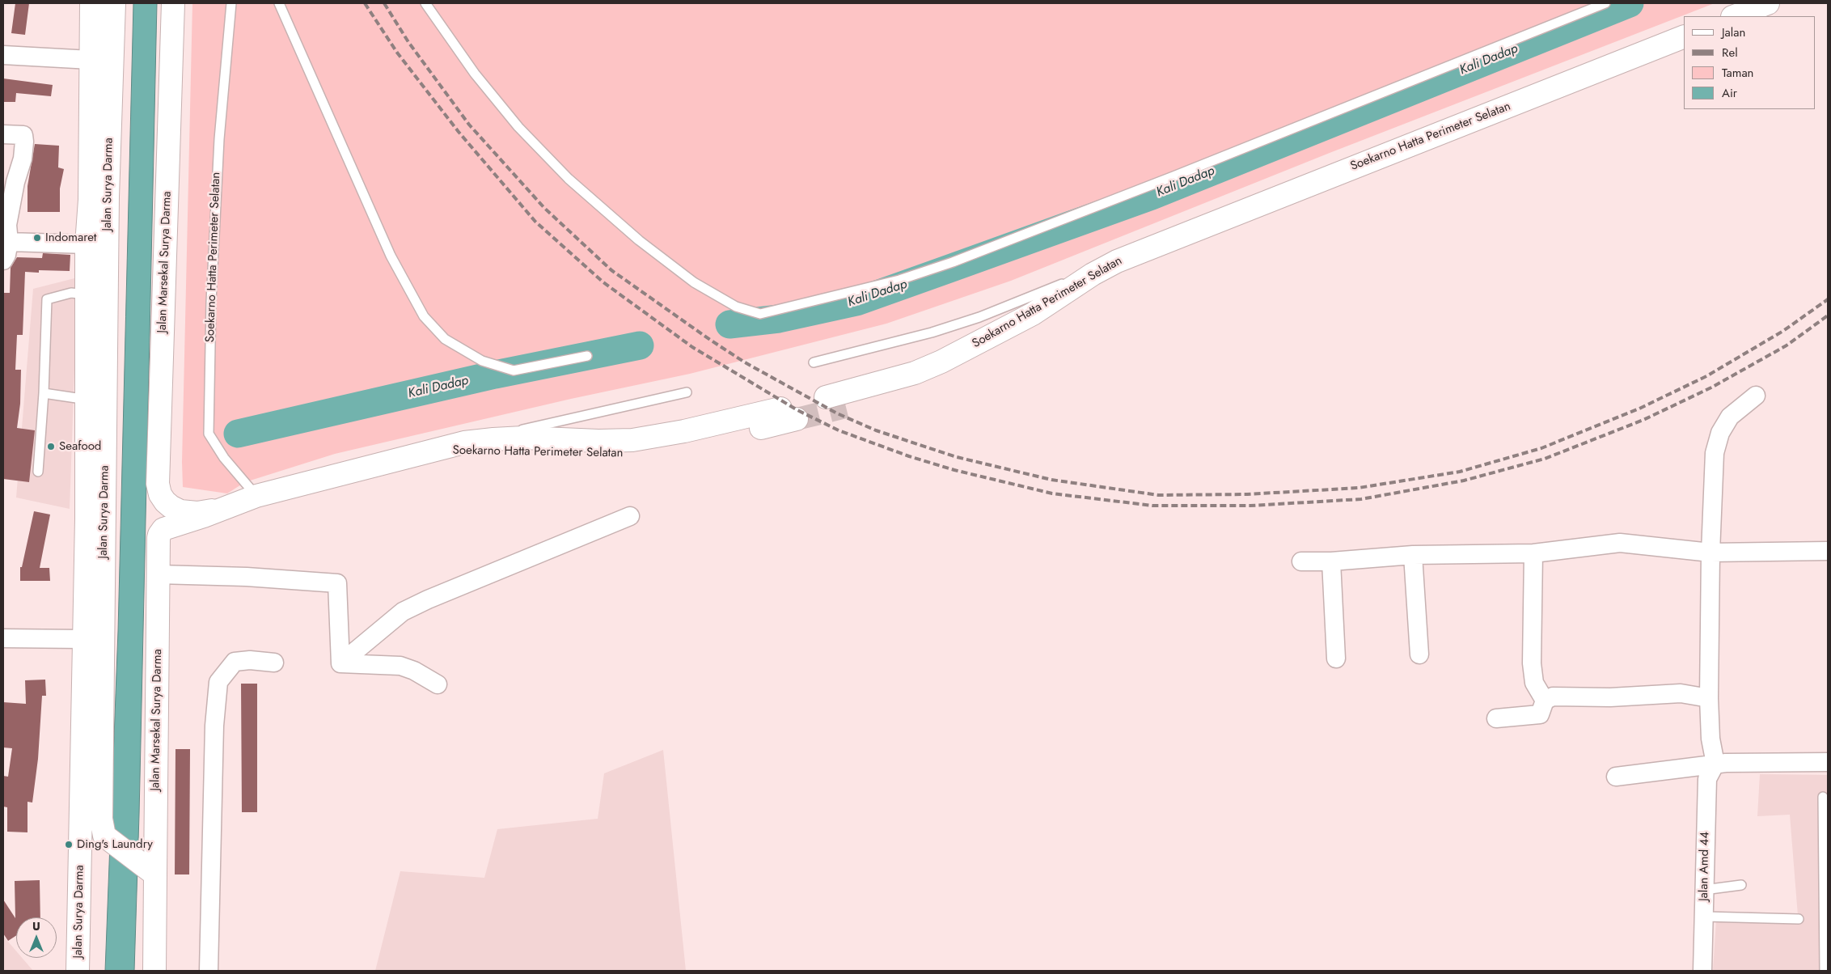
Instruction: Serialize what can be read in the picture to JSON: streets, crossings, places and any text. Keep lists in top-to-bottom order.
{
  "streets": {
    "main road": ["Soekarno Hatta Perimeter Selatan", "Jalan Surya Darma", "Jalan Marsekal Surya Darma"],
    "street": ["Jalan Amd 44"]
  },
  "crossings": [
    ["Soekarno Hatta Perimeter Selatan", "Jalan Marsekal Surya Darma"]
  ],
  "water": ["Kali Dadap"],
  "places": ["Indomaret", "Seafood", "Ding's Laundry"],
  "legend": [
    "Jalan",
    "Rel",
    "Taman",
    "Air"
  ],
  "north": "top"
}
